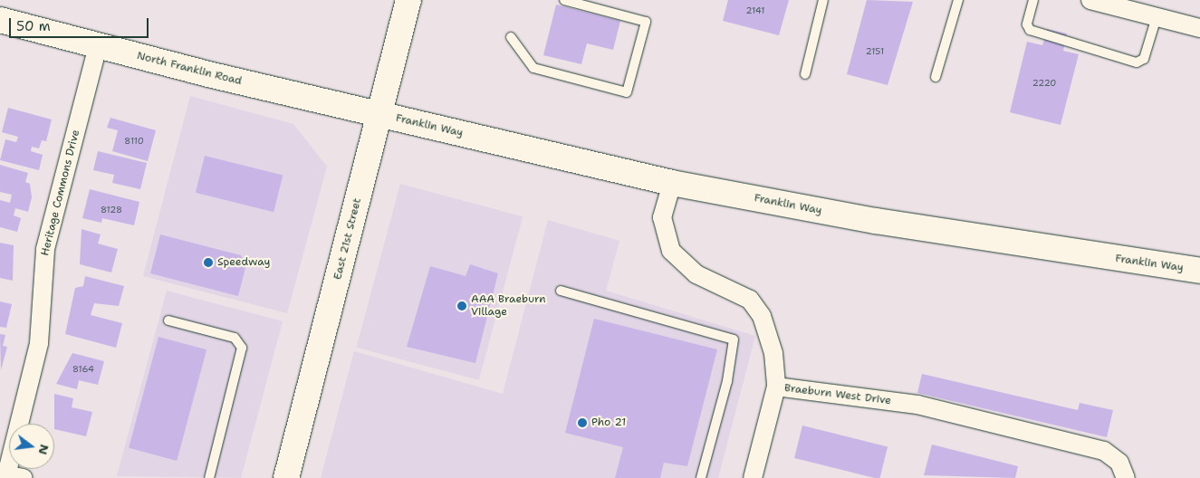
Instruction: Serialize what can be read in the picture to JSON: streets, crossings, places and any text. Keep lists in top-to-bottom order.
{
  "streets": {
    "main road": ["North Franklin Road", "Franklin Way", "East 21st Street"],
    "street": ["Heritage Commons Drive", "Braeburn West Drive"]
  },
  "crossings": [
    ["North Franklin Road", "Franklin Way"],
    ["North Franklin Road", "Heritage Commons Drive"],
    ["North Franklin Road", "East 21st Street"],
    ["Franklin Way", "East 21st Street"],
    ["Franklin Way", "Braeburn West Drive"]
  ],
  "places": ["Speedway", "AAA Braeburn Village", "Pho 21"],
  "house_numbers": [
    "2141",
    "2151",
    "2220",
    "8110",
    "8128",
    "8164"
  ],
  "scale_bar": "50 m",
  "north": "right"
}
